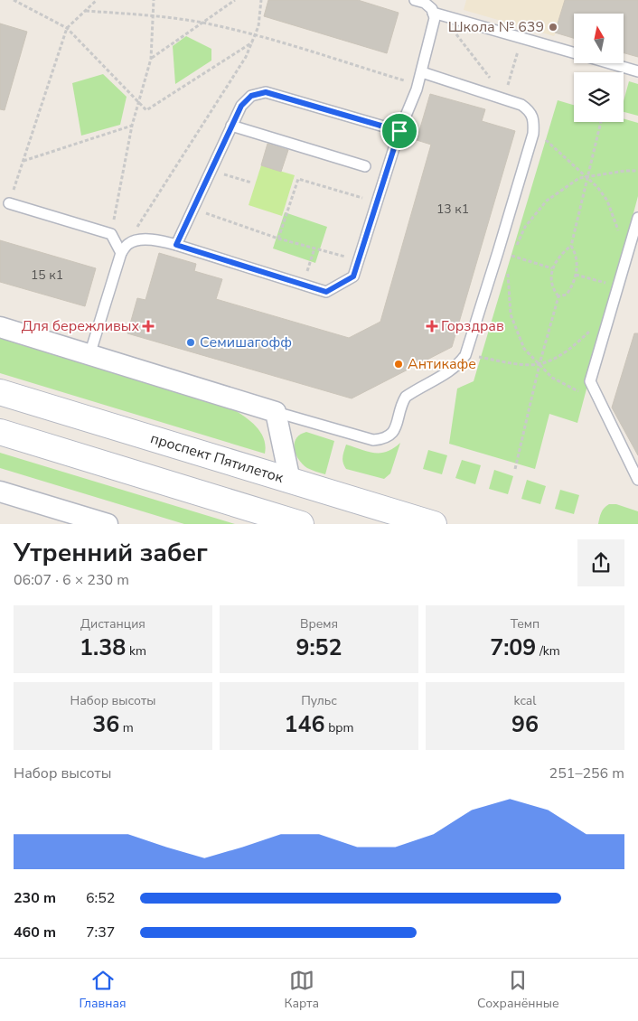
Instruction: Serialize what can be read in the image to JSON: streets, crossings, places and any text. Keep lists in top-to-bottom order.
{
  "streets": {
    "street": ["проспект Пятилеток"]
  },
  "places": {
    "other": ["Школа № 639", "Семишагофф", "Антикафе"],
    "health": ["Для бережливых", "Горздрав"]
  },
  "house_numbers": ["13 к1", "15 к1"],
  "north": "top",
  "page": {
    "heading": ["Утренний забег", "06:07 · 6 × 230 m"],
    "stats": [
      ["Дистанция", "1.38 km"],
      ["Время", "9:52"],
      ["Темп", "7:09 /km"],
      ["Набор высоты", "36 m"],
      ["Пульс", "146 bpm"],
      ["kcal", "96"]
    ],
    "chart": ["Набор высоты", "251–256 m"],
    "list": [
      {
        "name": "230 m",
        "note": "6:52"
      },
      {
        "name": "460 m",
        "note": "7:37"
      }
    ],
    "tabs": ["Главная", "Карта", "Сохранённые"]
  }
}
